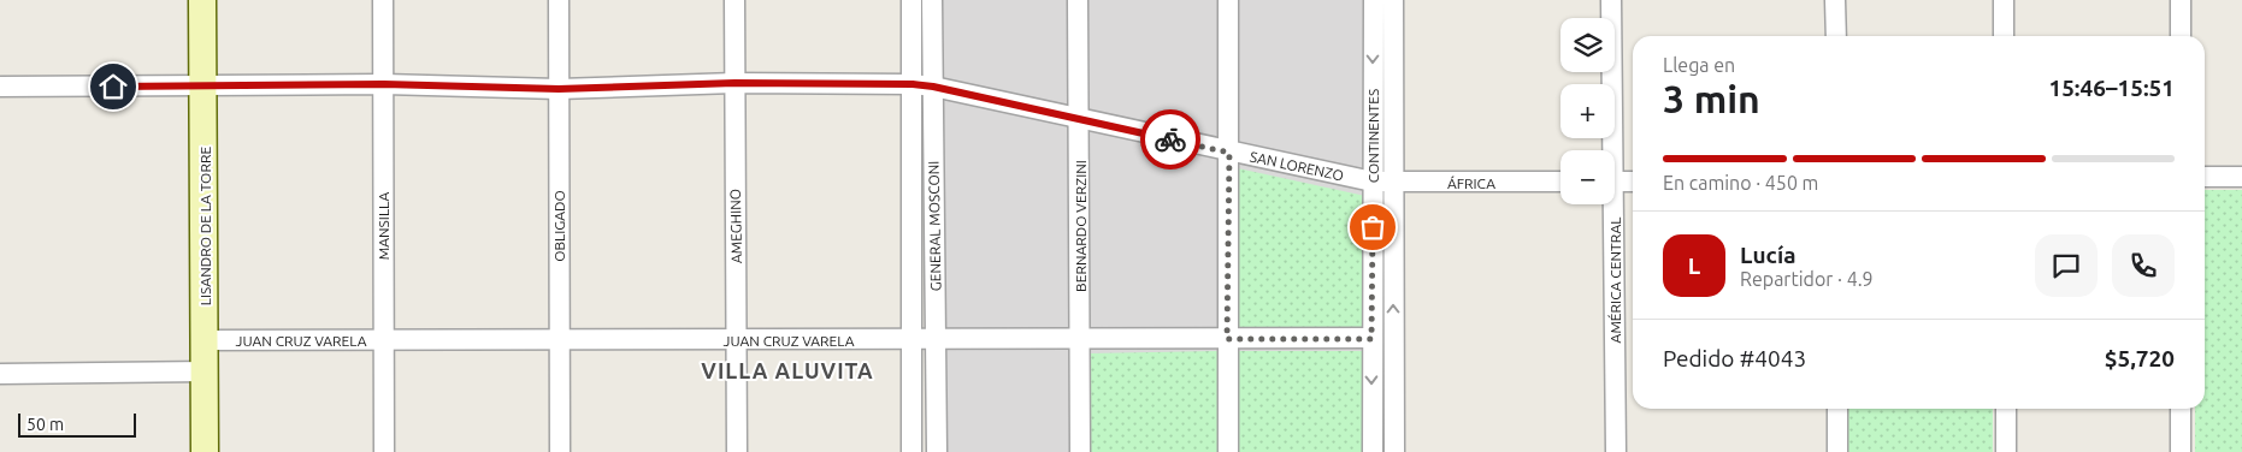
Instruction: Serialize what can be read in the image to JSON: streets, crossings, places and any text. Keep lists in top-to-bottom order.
{
  "streets": {
    "main road": ["LISANDRO DE LA TORRE"],
    "street": [
      "CONTINENTES",
      "SAN LORENZO",
      "ÁFRICA",
      "MANSILLA",
      "OBLIGADO",
      "AMEGHINO",
      "GENERAL MOSCONI",
      "BERNARDO VERZINI",
      "AMÉRICA CENTRAL",
      "JUAN CRUZ VARELA"
    ]
  },
  "crossings": [
    ["CONTINENTES", "SAN LORENZO"],
    ["CONTINENTES", "ÁFRICA"],
    ["CONTINENTES", "JUAN CRUZ VARELA"],
    ["SAN LORENZO", "ÁFRICA"],
    ["SAN LORENZO", "LISANDRO DE LA TORRE"],
    ["SAN LORENZO", "MANSILLA"],
    ["SAN LORENZO", "OBLIGADO"],
    ["SAN LORENZO", "AMEGHINO"],
    ["SAN LORENZO", "GENERAL MOSCONI"],
    ["SAN LORENZO", "BERNARDO VERZINI"],
    ["LISANDRO DE LA TORRE", "JUAN CRUZ VARELA"],
    ["MANSILLA", "JUAN CRUZ VARELA"],
    ["OBLIGADO", "JUAN CRUZ VARELA"],
    ["AMEGHINO", "JUAN CRUZ VARELA"],
    ["GENERAL MOSCONI", "JUAN CRUZ VARELA"],
    ["BERNARDO VERZINI", "JUAN CRUZ VARELA"]
  ],
  "districts": ["VILLA ALUVITA"],
  "scale_bar": "50 m",
  "page": {
    "map_buttons": ["+", "−"],
    "heading": ["3 min", "Llega en", "15:46–15:51"],
    "panel": [
      "Lucía",
      "Repartidor · 4.9",
      "Pedido #4043",
      "$5,720"
    ],
    "bar": "En camino · 450 m",
    "round": "L",
    "scale": "50 m"
  }
}
